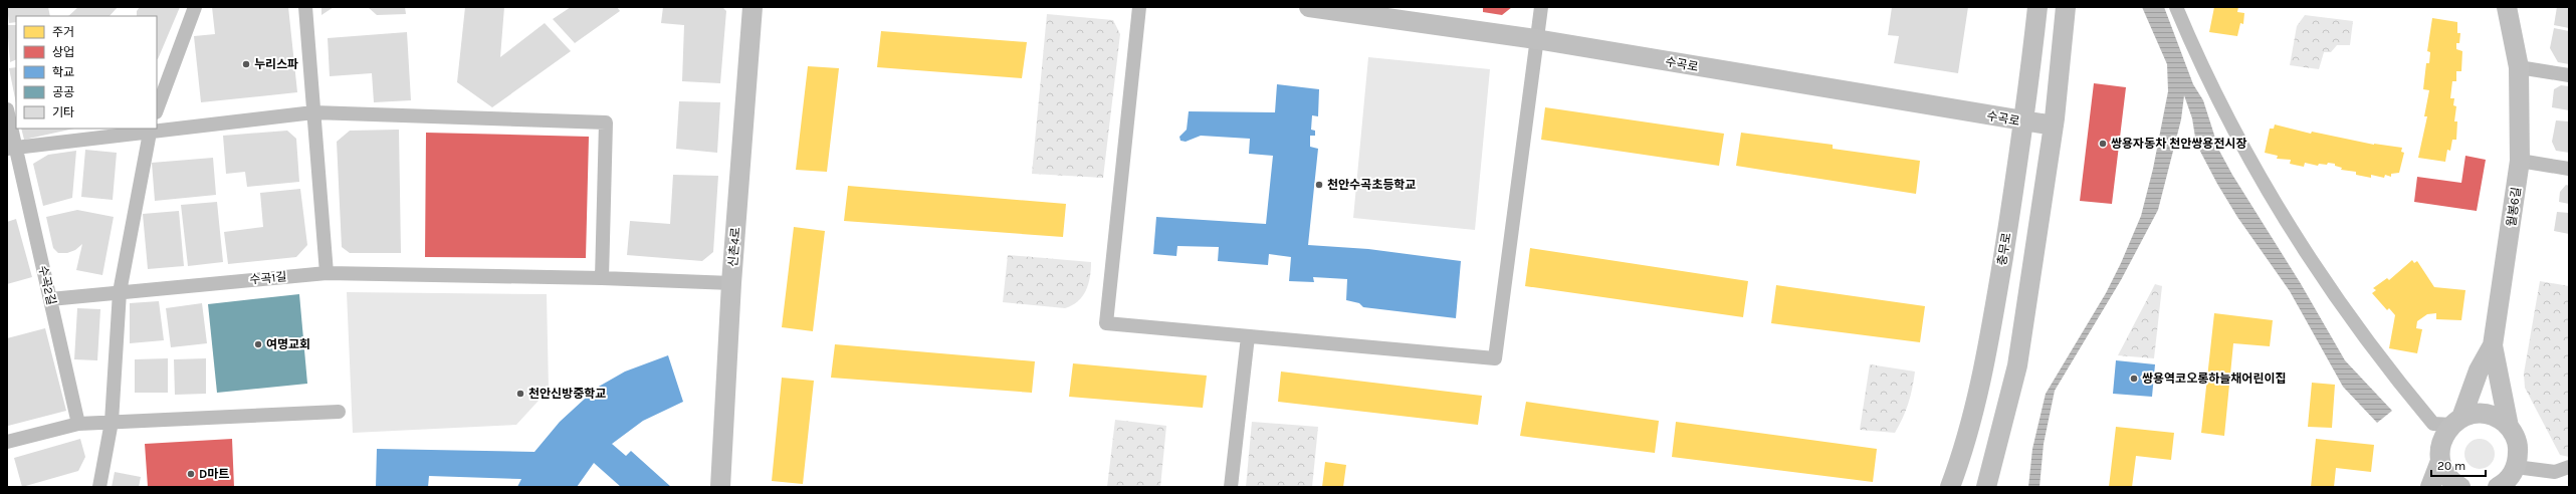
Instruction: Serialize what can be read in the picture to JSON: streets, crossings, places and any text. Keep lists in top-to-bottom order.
{
  "streets": {
    "street": [
      "수곡로",
      "월봉6길",
      "신촌4로",
      "충무로",
      "수곡1길",
      "수곡2길"
    ]
  },
  "crossings": [
    ["수곡로", "충무로"],
    ["신촌4로", "수곡1길"],
    ["수곡1길", "수곡2길"]
  ],
  "places": [
    "누리스파",
    "쌍용자동차 천안쌍용전시장",
    "천안수곡초등학교",
    "여명교회",
    "쌍용역코오롱하늘채어린이집",
    "천안신방중학교",
    "D마트"
  ],
  "legend": [
    "주거",
    "상업",
    "학교",
    "공공",
    "기타"
  ],
  "scale_bar": "20 m"
}
